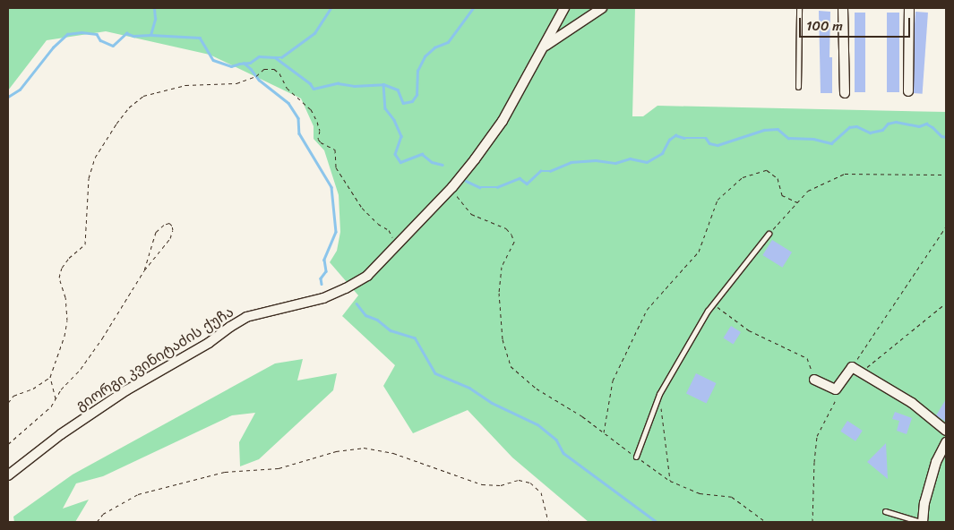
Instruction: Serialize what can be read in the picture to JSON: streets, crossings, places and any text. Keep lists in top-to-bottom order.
{
  "streets": {
    "street": ["გიორგი კვინიტაძის ქუჩა"]
  },
  "scale_bar": "100 m"
}
